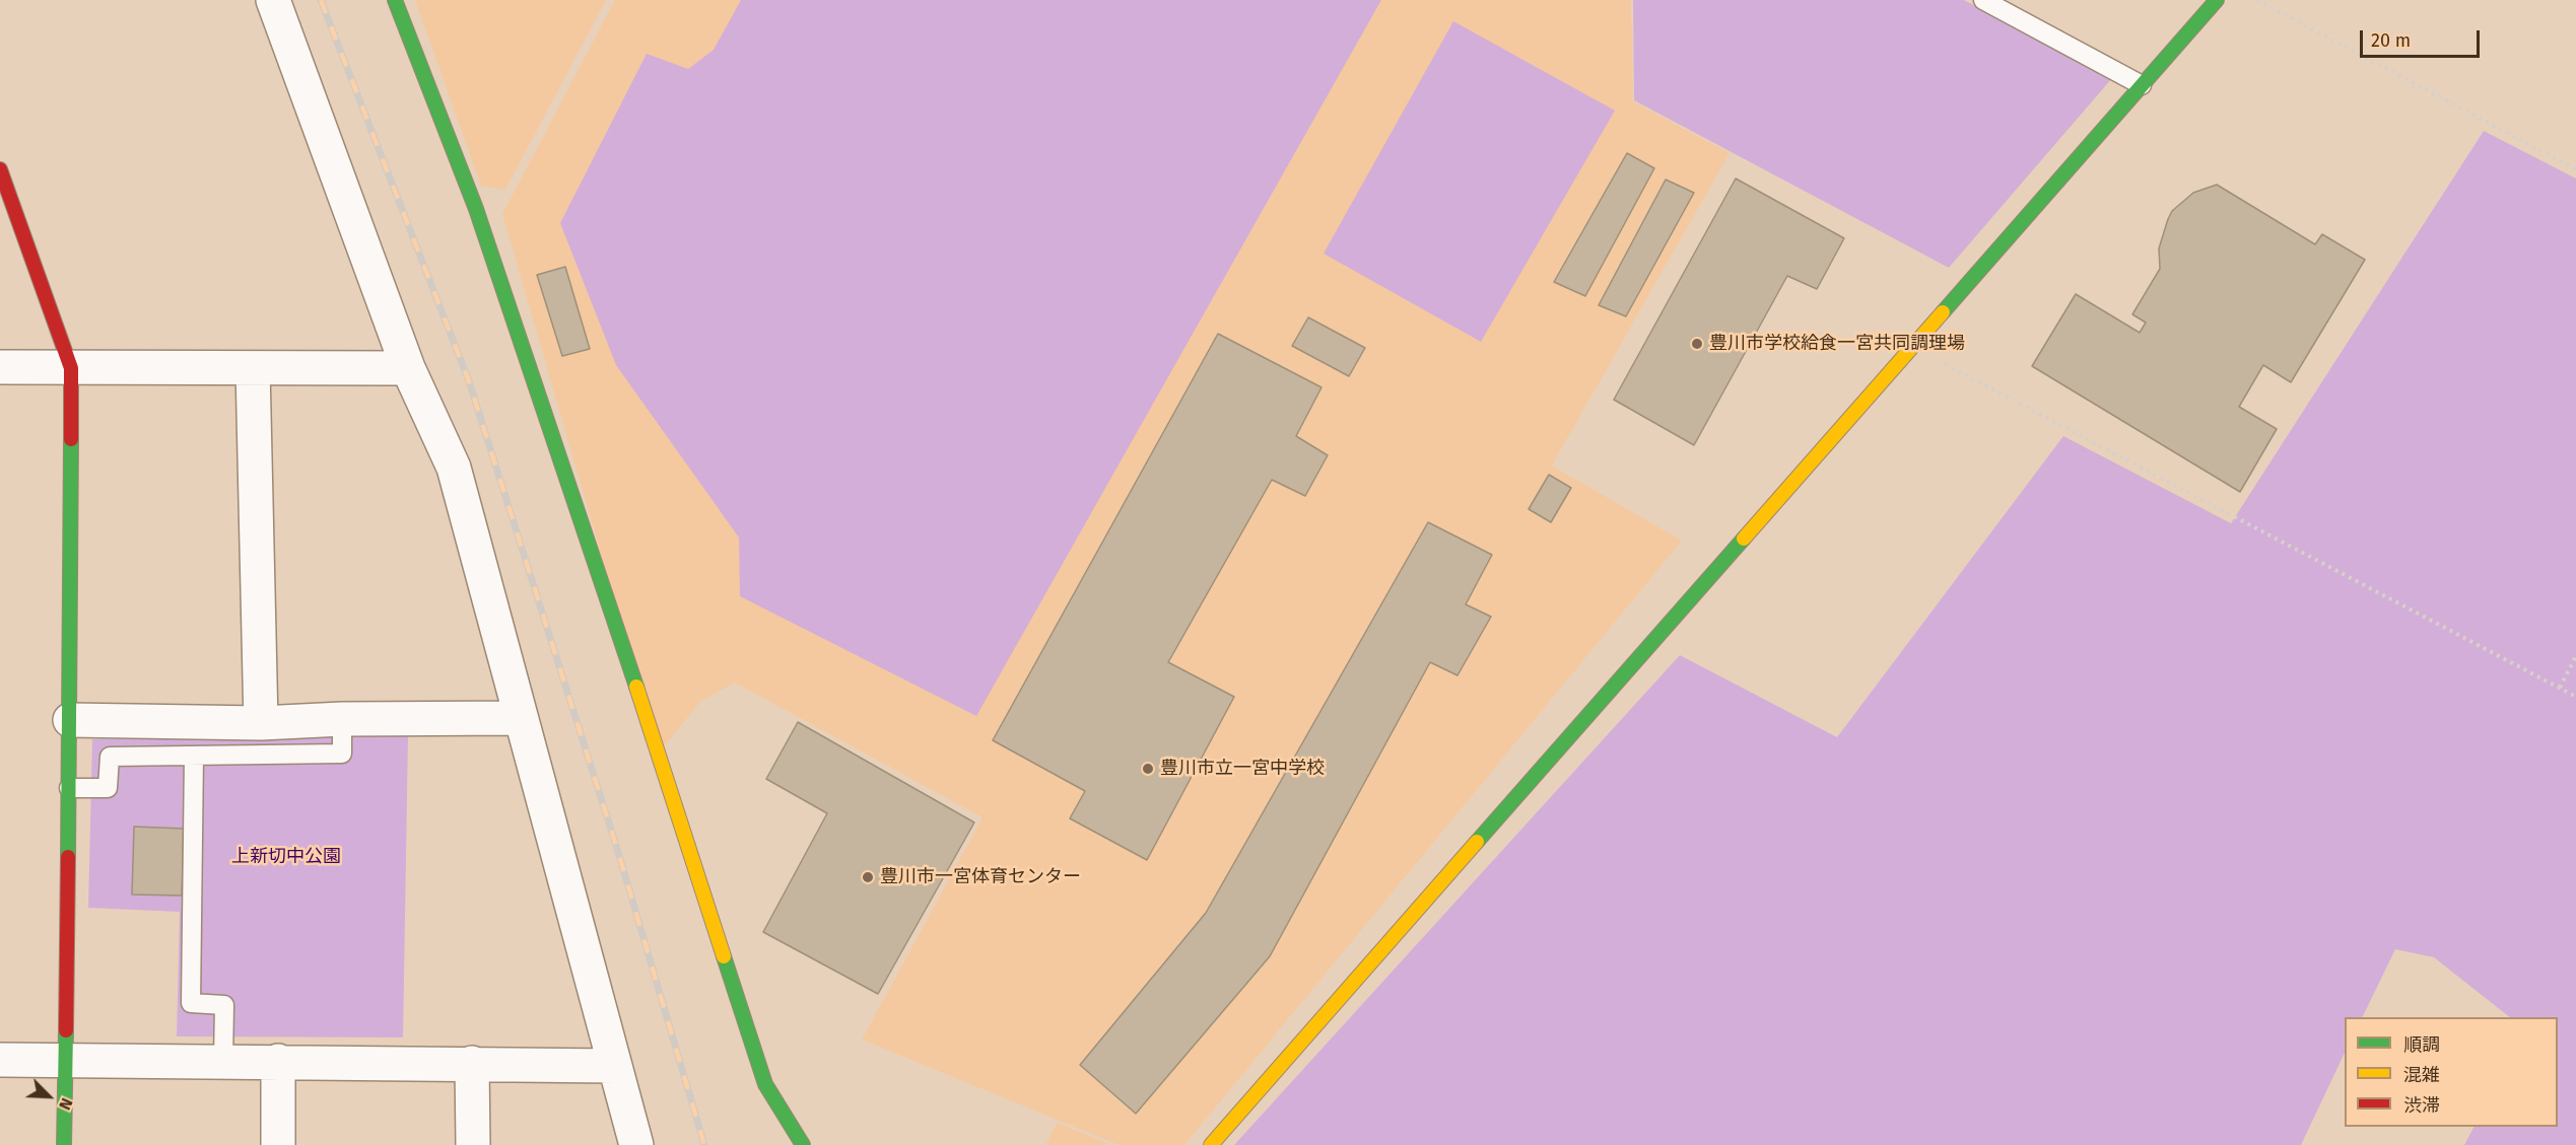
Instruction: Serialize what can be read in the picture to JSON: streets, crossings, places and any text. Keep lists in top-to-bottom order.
{
  "parks": ["上新切中公園"],
  "places": ["豊川市学校給食一宮共同調理場", "豊川市立一宮中学校", "豊川市一宮体育センター"],
  "legend": ["順調", "混雑", "渋滞"],
  "scale_bar": "20 m",
  "north": "bottom right"
}
